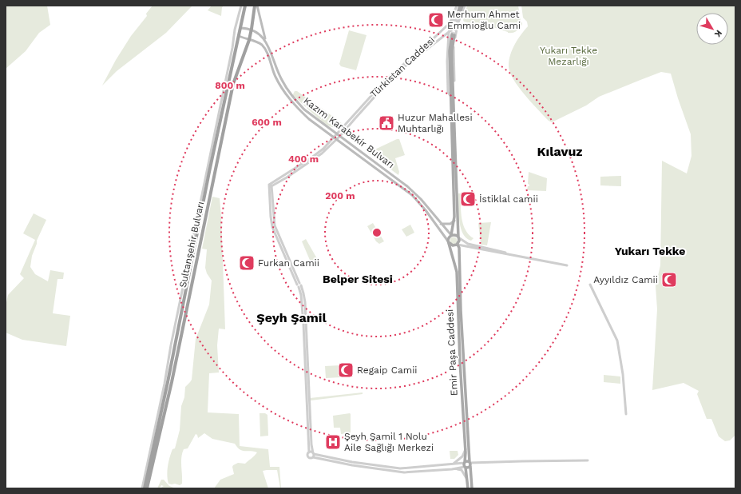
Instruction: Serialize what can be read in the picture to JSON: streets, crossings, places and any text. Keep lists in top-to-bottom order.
{
  "streets": {
    "highway": ["Sultanşehir Bulvarı"],
    "main road": ["Kazım Karabekir Bulvarı", "Emir Paşa Caddesi"],
    "street": ["Türkistan Caddesi"]
  },
  "crossings": [
    ["Türkistan Caddesi", "Kazım Karabekir Bulvarı"],
    ["Kazım Karabekir Bulvarı", "Sultanşehir Bulvarı"],
    ["Kazım Karabekir Bulvarı", "Emir Paşa Caddesi"]
  ],
  "districts": [
    "Kılavuz",
    "Yukarı Tekke",
    "Belper Sitesi",
    "Şeyh Şamil"
  ],
  "parks": ["Yukarı Tekke Mezarlığı"],
  "places": {
    "mosque": [
      "Merhum Ahmet Emmioğlu Cami",
      "İstiklal camii",
      "Furkan Camii",
      "Ayyıldız Camii",
      "Regaip Camii"
    ],
    "public building": ["Huzur Mahallesi Muhtarlığı"],
    "hospital": ["Şeyh Şamil 1 Nolu Aile Sağlığı Merkezi"]
  },
  "north": "bottom right",
  "rings": [
    "800 m",
    "600 m",
    "400 m",
    "200 m"
  ]
}
